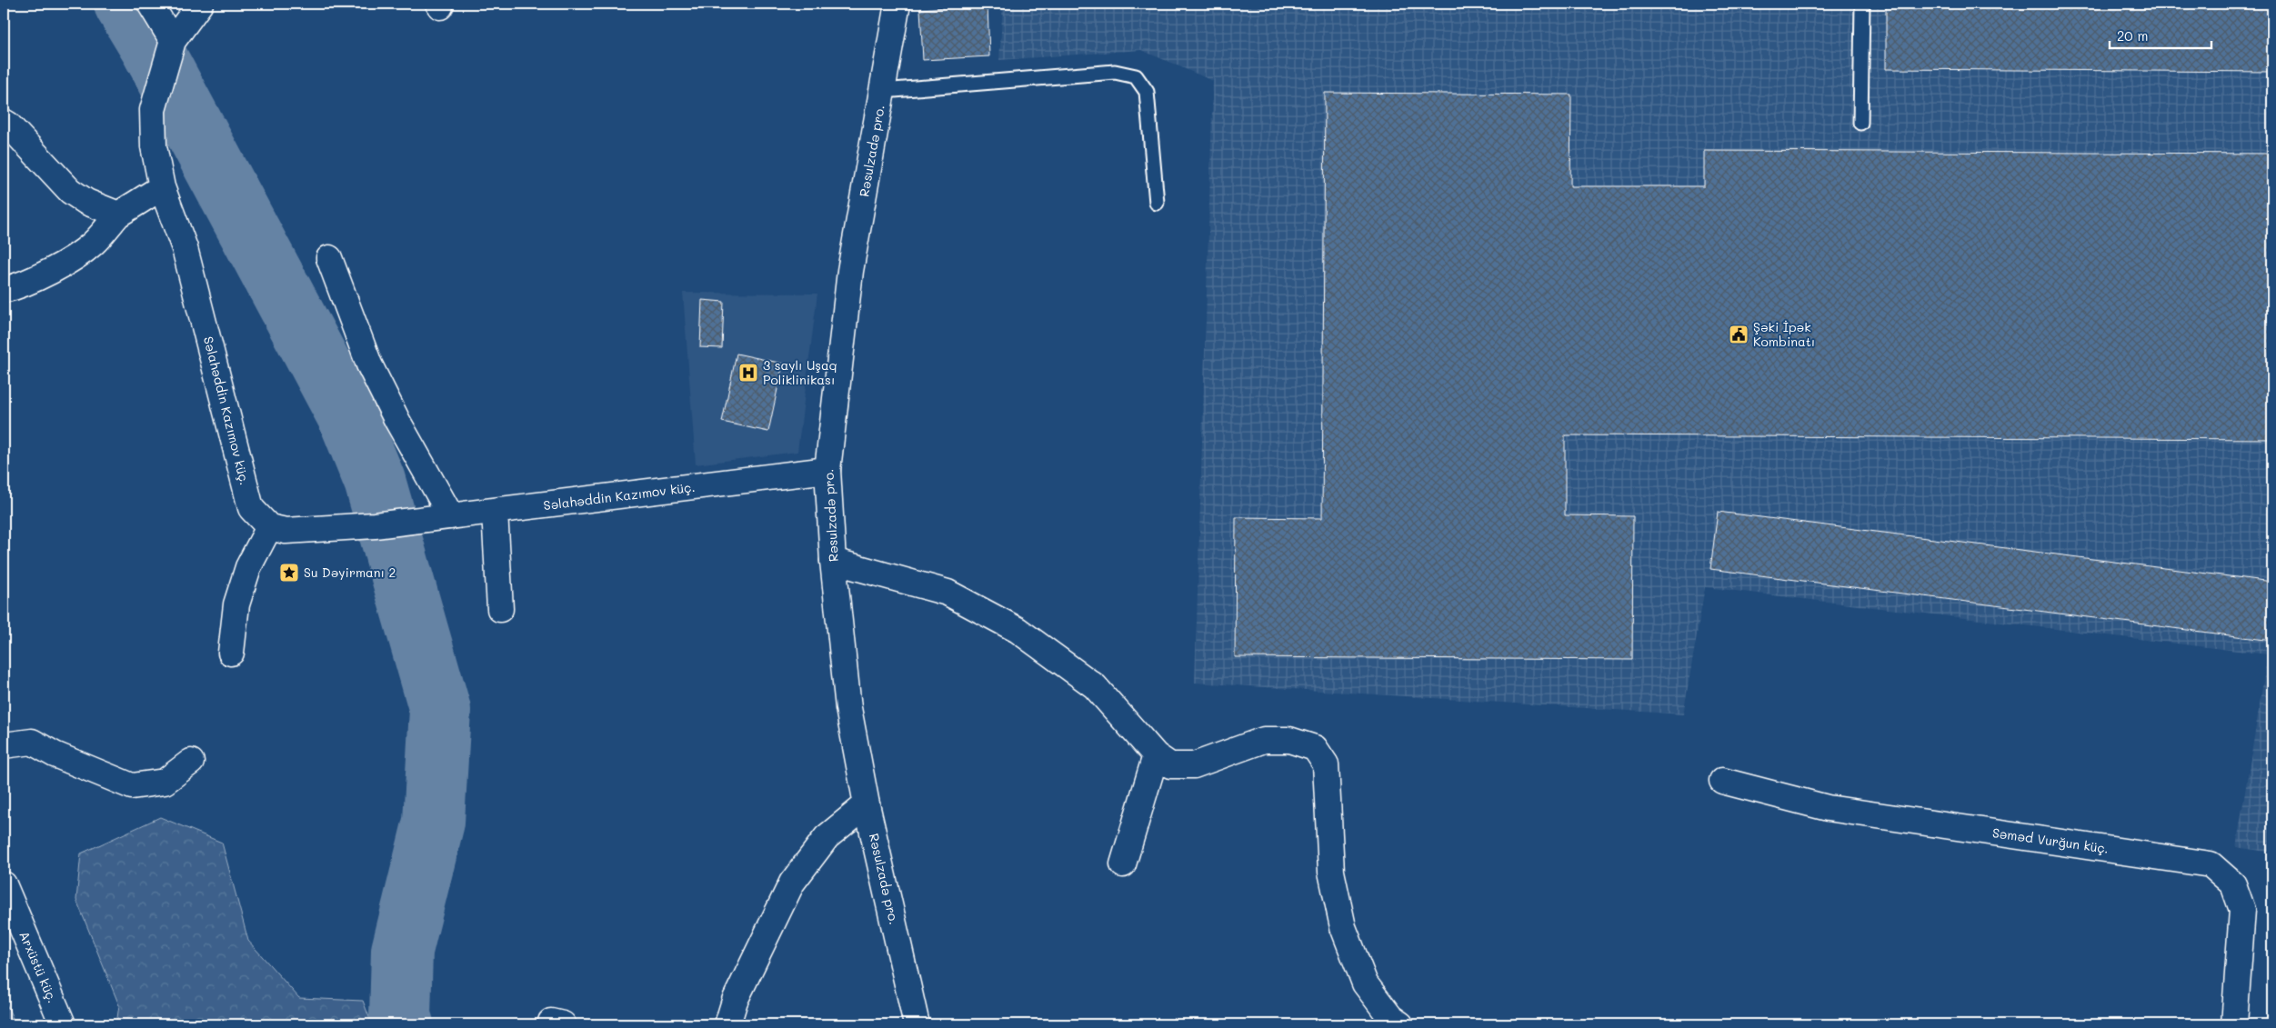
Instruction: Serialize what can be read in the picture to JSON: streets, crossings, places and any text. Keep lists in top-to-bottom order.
{
  "streets": {
    "street": [
      "Rəsulzadə pro.",
      "Səlahəddin Kazımov küç.",
      "Səməd Vurğun küç.",
      "Arxüstü küç."
    ]
  },
  "crossings": [
    ["Rəsulzadə pro.", "Səlahəddin Kazımov küç."]
  ],
  "places": {
    "public building": ["Şəki İpək Kombinatı"],
    "hospital": ["3 saylı Uşaq Poliklinikası"],
    "place": ["Su Dəyirmanı 2"]
  },
  "scale_bar": "20 m"
}
